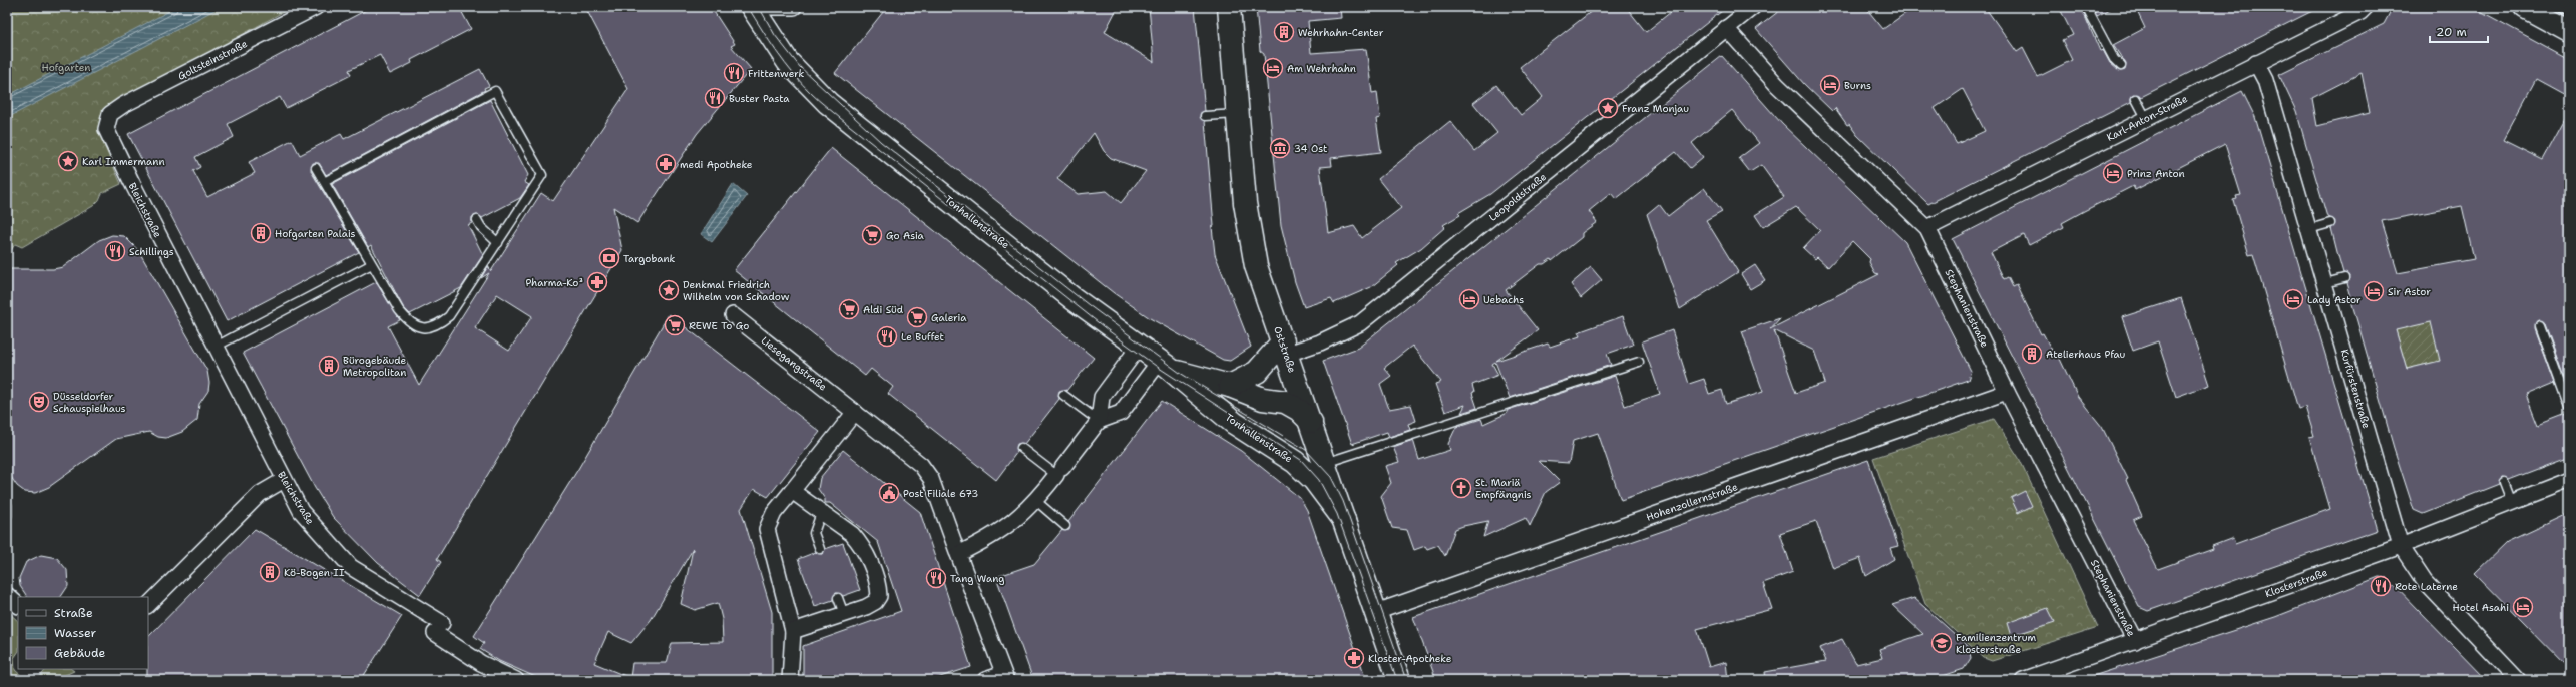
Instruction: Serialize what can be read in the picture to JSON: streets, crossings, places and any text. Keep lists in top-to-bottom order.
{
  "streets": {
    "main road": ["Tonhallenstraße", "Oststraße"],
    "street": [
      "Goltsteinstraße",
      "Karl-Anton-Straße",
      "Leopoldstraße",
      "Bleichstraße",
      "Stephanienstraße",
      "Liesegangstraße",
      "Kurfürstenstraße",
      "Hohenzollernstraße",
      "Klosterstraße"
    ]
  },
  "crossings": [
    ["Goltsteinstraße", "Bleichstraße"],
    ["Karl-Anton-Straße", "Stephanienstraße"],
    ["Karl-Anton-Straße", "Kurfürstenstraße"],
    ["Leopoldstraße", "Stephanienstraße"],
    ["Leopoldstraße", "Oststraße"],
    ["Tonhallenstraße", "Oststraße"],
    ["Stephanienstraße", "Hohenzollernstraße"],
    ["Stephanienstraße", "Klosterstraße"],
    ["Oststraße", "Hohenzollernstraße"],
    ["Kurfürstenstraße", "Klosterstraße"]
  ],
  "parks": ["Hofgarten"],
  "places": {
    "building": [
      "Wehrhahn-Center",
      "Hofgarten Palais",
      "Atelierhaus Pfau",
      "Bürogebäude Metropolitan",
      "Kö-Bogen II"
    ],
    "hotel": [
      "Am Wehrhahn",
      "Burns",
      "Prinz Anton",
      "Sir Astor",
      "Uebachs",
      "Lady Astor",
      "Hotel Asahi"
    ],
    "restaurant": [
      "Frittenwerk",
      "Buster Pasta",
      "Schillings",
      "Le Buffet",
      "Tang Wang",
      "Rote Laterne"
    ],
    "place": ["Franz Monjau", "Karl Immermann", "Denkmal Friedrich Wilhelm von Schadow"],
    "museum": ["34 Ost"],
    "pharmacy": ["medi Apotheke", "Pharma-Ko³", "Kloster-Apotheke"],
    "supermarket": [
      "Go Asia",
      "Aldi Süd",
      "Galeria",
      "REWE To Go"
    ],
    "bank": ["Targobank"],
    "theatre": ["Düsseldorfer Schauspielhaus"],
    "church": ["St. Mariä Empfängnis"],
    "public building": ["Post Filiale 673"],
    "school or university": ["Familienzentrum Klosterstraße"]
  },
  "legend": ["Straße", "Wasser", "Gebäude"],
  "scale_bar": "20 m"
}
